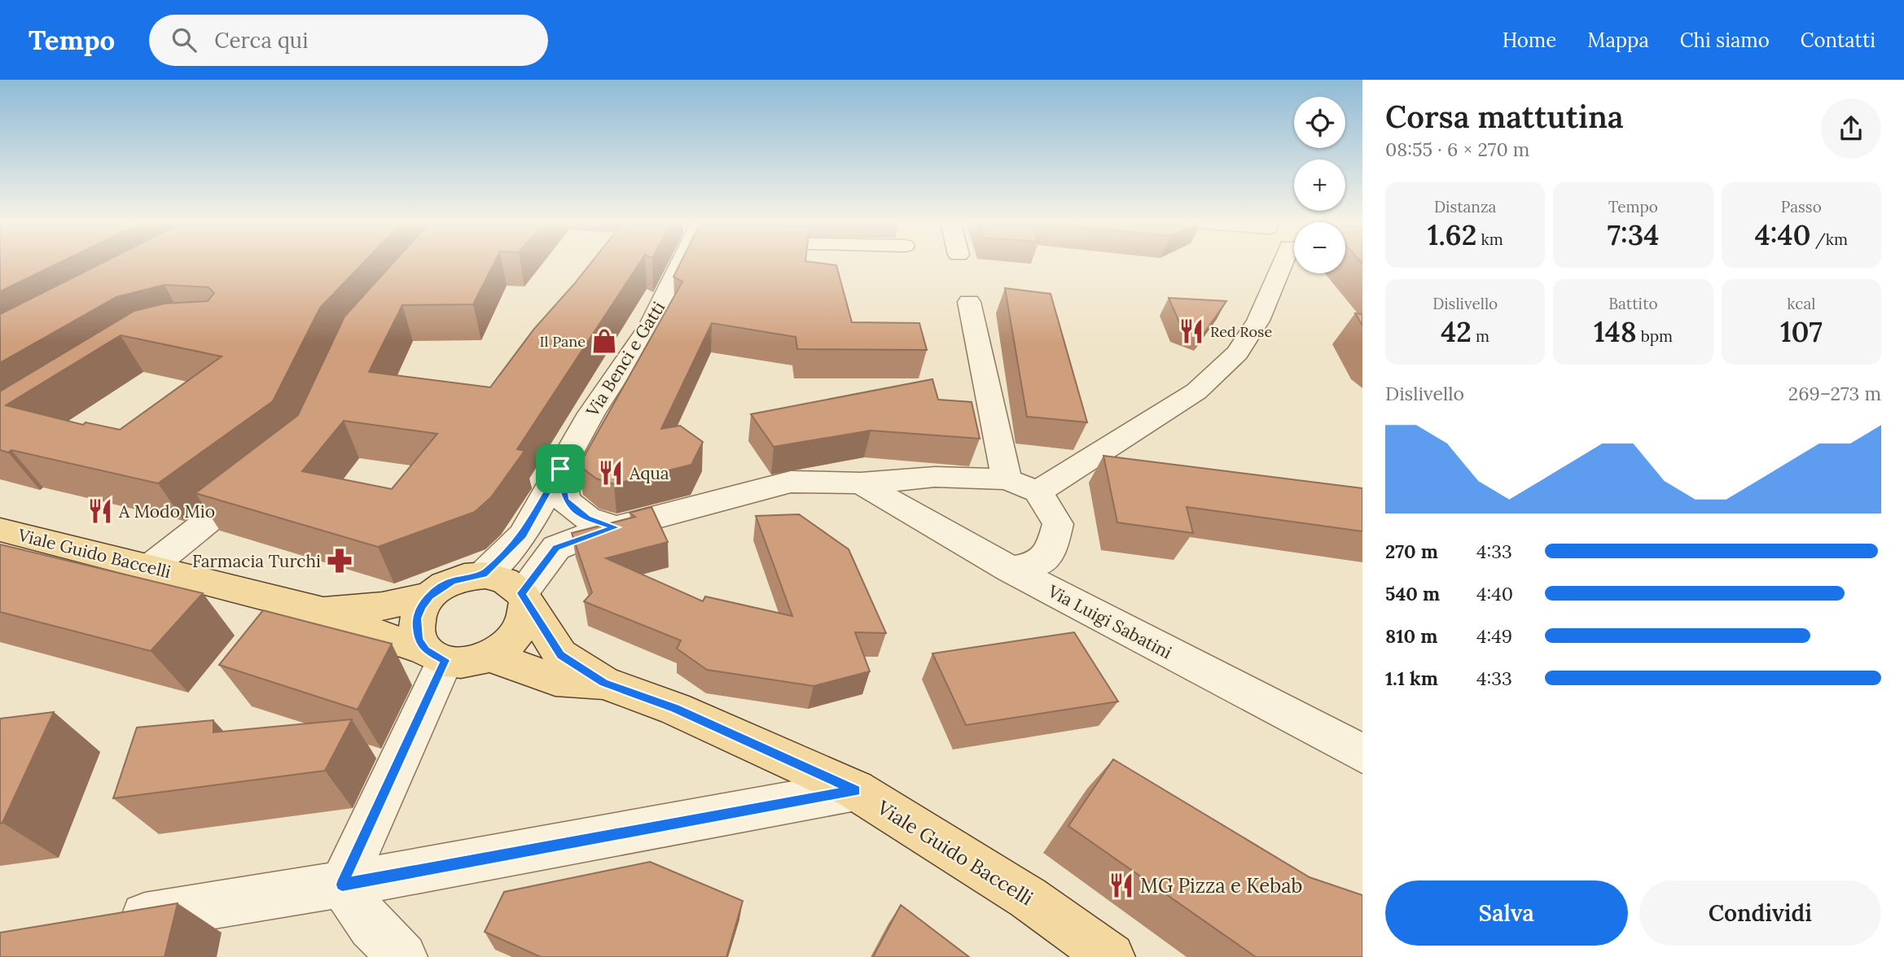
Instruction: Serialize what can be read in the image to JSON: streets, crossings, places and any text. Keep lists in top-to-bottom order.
{
  "streets": {
    "main road": ["Viale Guido Baccelli"],
    "street": ["Via Benci e Gatti", "Via Luigi Sabatini"]
  },
  "crossings": [
    ["Via Benci e Gatti", "Viale Guido Baccelli"]
  ],
  "places": {
    "restaurant": [
      "Red Rose",
      "Aqua",
      "A Modo Mio",
      "MG Pizza e Kebab"
    ],
    "shop": ["Il Pane"],
    "pharmacy": ["Farmacia Turchi"]
  },
  "page": {
    "header": "Tempo",
    "search": "Cerca qui",
    "nav": [
      "Home",
      "Mappa",
      "Chi siamo",
      "Contatti"
    ],
    "heading": ["Corsa mattutina", "08:55 · 6 × 270 m"],
    "map_buttons": ["+", "−"],
    "stats": [
      ["Distanza", "1.62 km"],
      ["Tempo", "7:34"],
      ["Passo", "4:40 /km"],
      ["Dislivello", "42 m"],
      ["Battito", "148 bpm"],
      ["kcal", "107"]
    ],
    "chart": ["Dislivello", "269–273 m"],
    "list": [
      {
        "name": "270 m",
        "note": "4:33"
      },
      {
        "name": "540 m",
        "note": "4:40"
      },
      {
        "name": "810 m",
        "note": "4:49"
      },
      {
        "name": "1.1 km",
        "note": "4:33"
      }
    ],
    "buttons": ["Salva", "Condividi"]
  }
}
